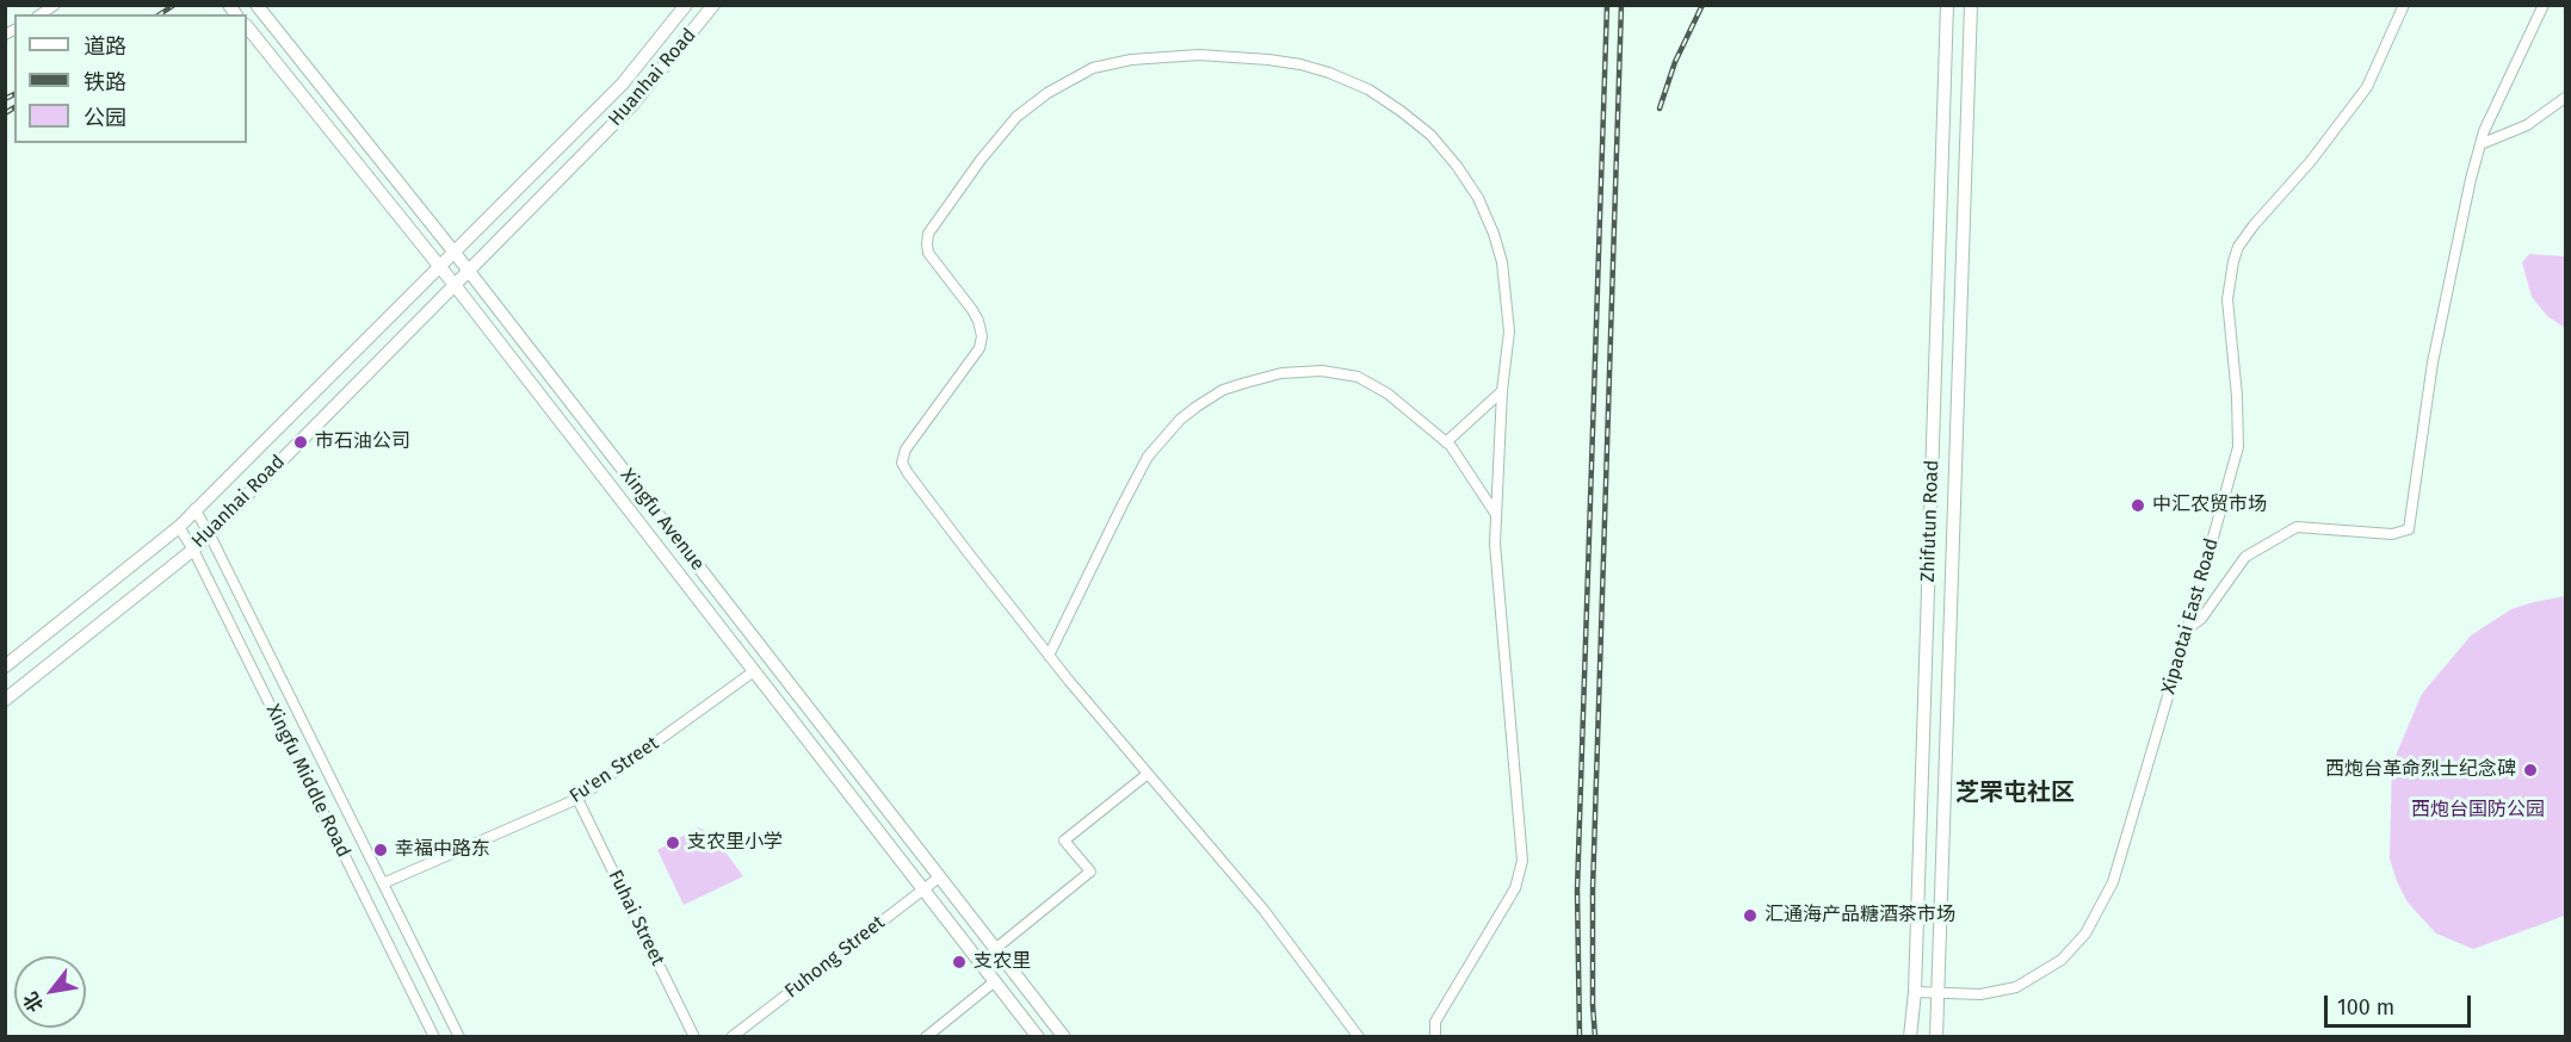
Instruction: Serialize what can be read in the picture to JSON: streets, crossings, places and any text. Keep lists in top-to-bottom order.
{
  "streets": {
    "main road": ["Huanhai Road", "Xingfu Avenue", "Zhifutun Road"],
    "street": [
      "Xipaotai East Road",
      "Fu'en Street",
      "Xingfu Middle Road",
      "Fuhai Street",
      "Fuhong Street"
    ]
  },
  "crossings": [
    ["Huanhai Road", "Xingfu Avenue"],
    ["Huanhai Road", "Xingfu Middle Road"],
    ["Xingfu Avenue", "Fu'en Street"],
    ["Xingfu Avenue", "Fuhong Street"],
    ["Zhifutun Road", "Xipaotai East Road"],
    ["Fu'en Street", "Xingfu Middle Road"],
    ["Fu'en Street", "Fuhai Street"]
  ],
  "districts": ["芝罘屯社区"],
  "parks": ["西炮台国防公园"],
  "places": [
    "市石油公司",
    "中汇农贸市场",
    "西炮台革命烈士纪念碑",
    "支农里小学",
    "幸福中路东",
    "汇通海产品糖酒茶市场",
    "支农里"
  ],
  "legend": ["道路", "铁路", "公园"],
  "scale_bar": "100 m",
  "north": "bottom left"
}
